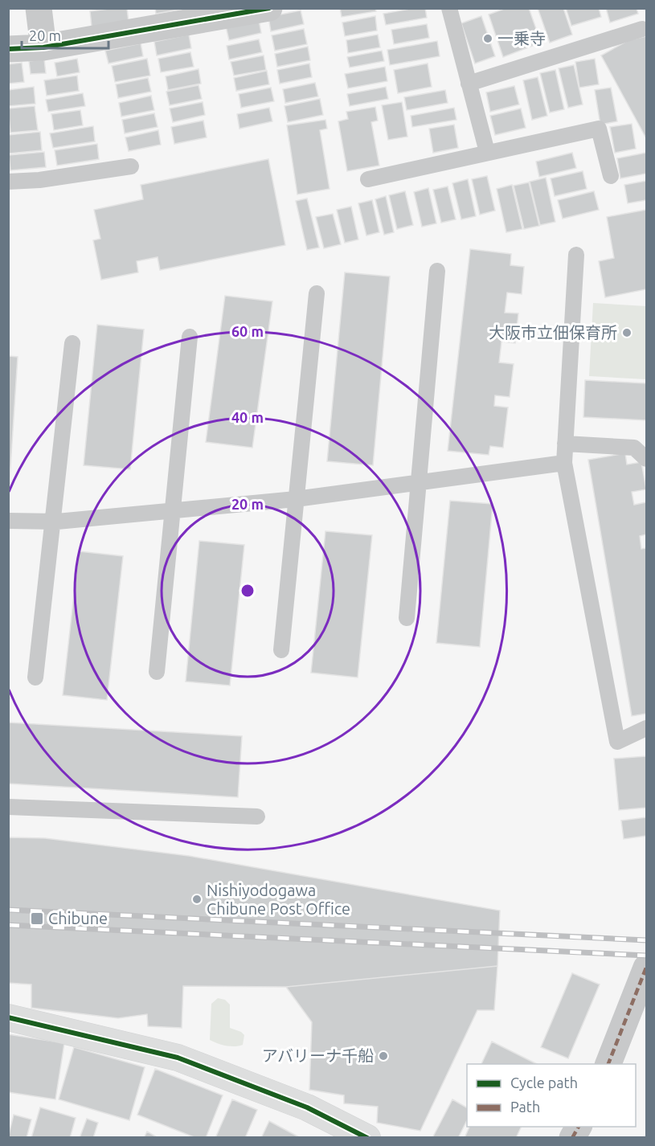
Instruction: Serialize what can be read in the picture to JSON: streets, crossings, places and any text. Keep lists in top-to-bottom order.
{
  "places": {
    "other": [
      "一乗寺",
      "大阪市立佃保育所",
      "Nishiyodogawa Chibune Post Office",
      "アバリーナ千船"
    ],
    "transit": ["Chibune"]
  },
  "legend": ["Cycle path", "Path"],
  "scale_bar": "20 m",
  "rings": ["60 m", "40 m", "20 m"]
}
